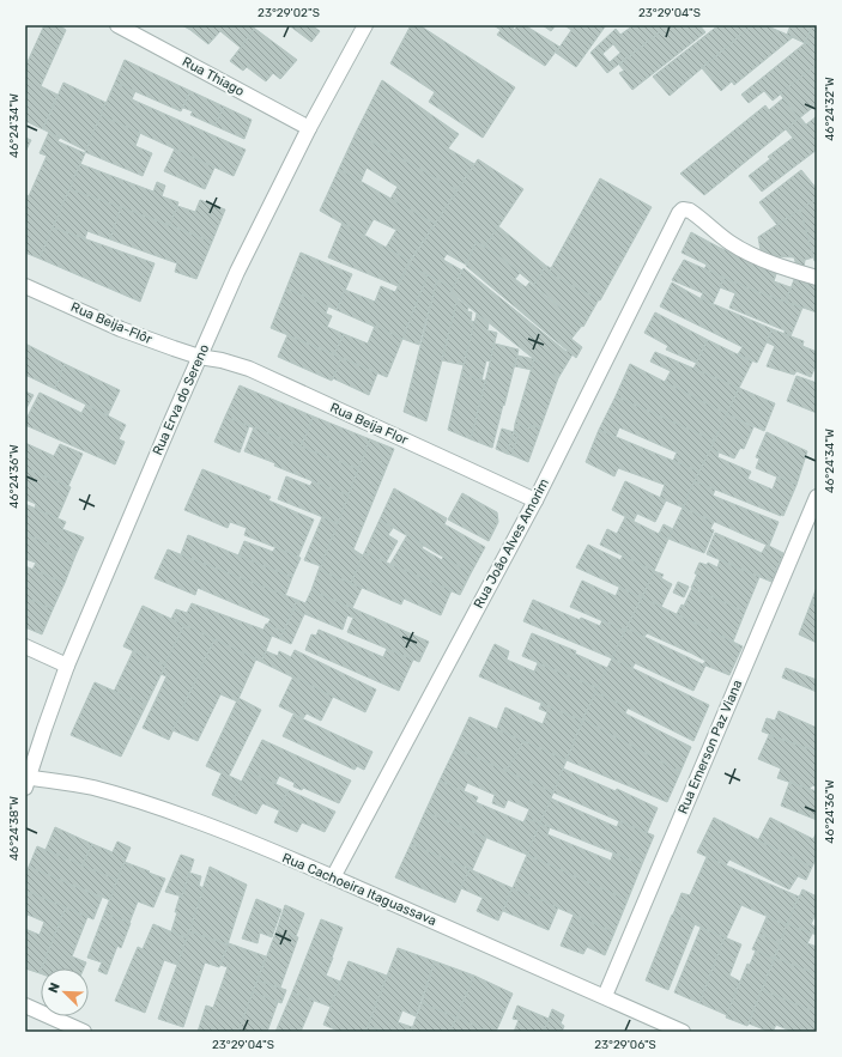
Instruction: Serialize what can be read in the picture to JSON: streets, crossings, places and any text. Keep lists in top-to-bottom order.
{
  "streets": {
    "street": [
      "Rua Thiago",
      "Rua Beija-Flôr",
      "Rua Erva do Sereno",
      "Rua Beija Flor",
      "Rua João Alves Amorim",
      "Rua Emerson Paz Viana",
      "Rua Cachoeira Itaguassava"
    ]
  },
  "crossings": [
    ["Rua Thiago", "Rua Erva do Sereno"],
    ["Rua Beija-Flôr", "Rua Erva do Sereno"],
    ["Rua Beija-Flôr", "Rua Beija Flor"],
    ["Rua Erva do Sereno", "Rua Beija Flor"],
    ["Rua Erva do Sereno", "Rua Cachoeira Itaguassava"],
    ["Rua Beija Flor", "Rua João Alves Amorim"],
    ["Rua João Alves Amorim", "Rua Cachoeira Itaguassava"],
    ["Rua Emerson Paz Viana", "Rua Cachoeira Itaguassava"]
  ],
  "north": "top left",
  "coordinates": [
    "23°29'02\"S",
    "23°29'04\"S",
    "46°24'32\"W",
    "46°24'34\"W",
    "46°24'36\"W",
    "46°24'38\"W",
    "23°29'06\"S"
  ]
}
